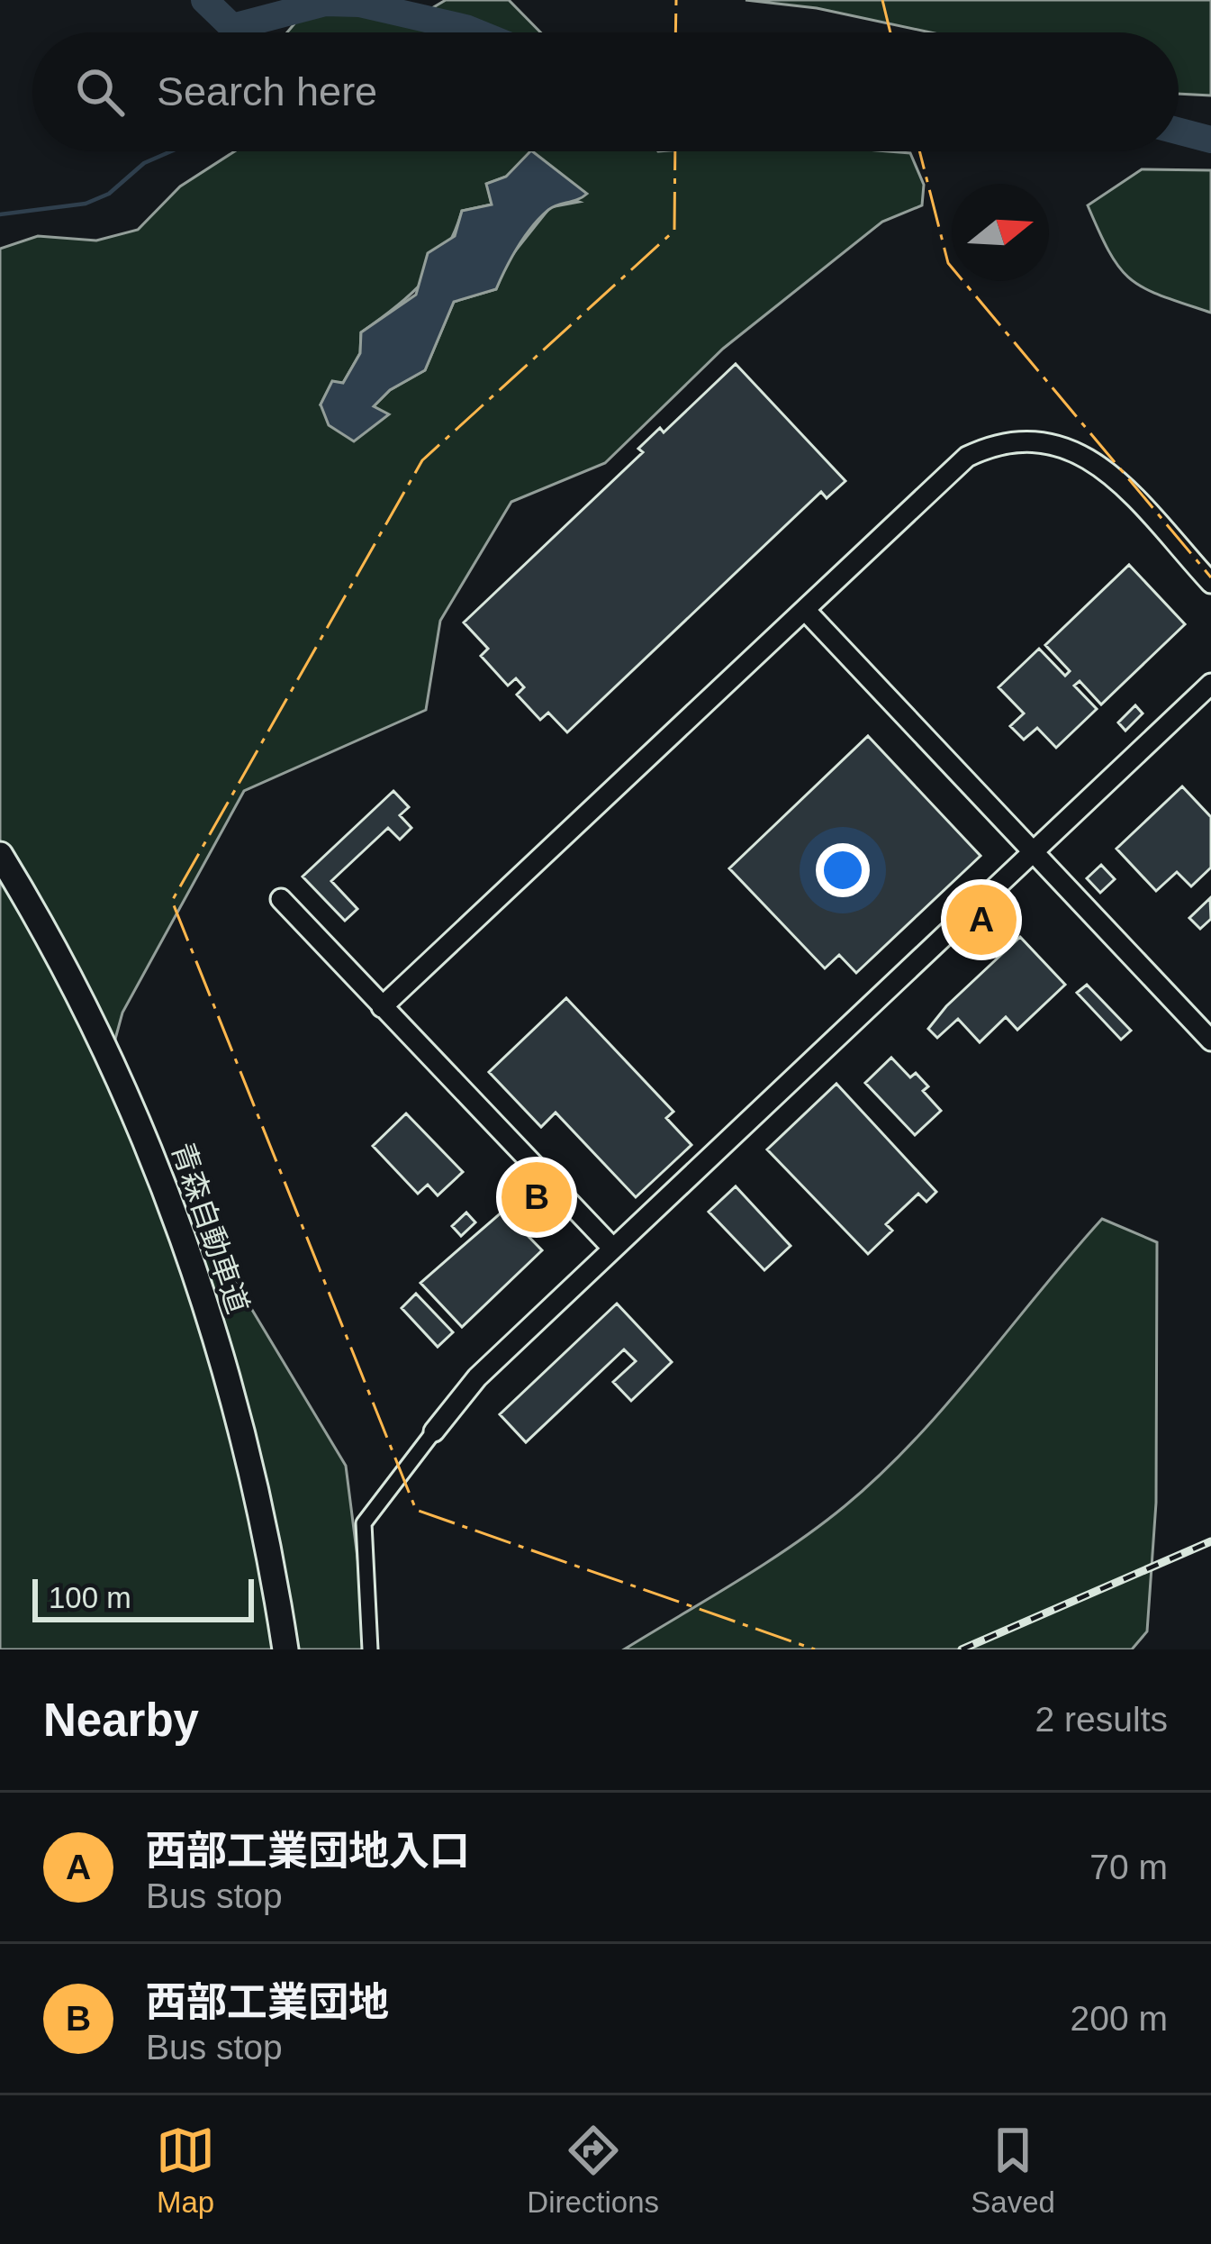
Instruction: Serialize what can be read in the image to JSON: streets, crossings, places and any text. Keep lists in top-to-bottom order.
{
  "streets": {
    "highway": ["青森自動車道"]
  },
  "scale_bar": "100 m",
  "north": "right",
  "page": {
    "search": "Search here",
    "pins": ["A", "B"],
    "scale": "100 m",
    "heading": ["Nearby", "2 results"],
    "list": [
      {
        "mark": "A",
        "name": "西部工業団地入口",
        "note": "Bus stop",
        "value": "70 m"
      },
      {
        "mark": "B",
        "name": "西部工業団地",
        "note": "Bus stop",
        "value": "200 m"
      }
    ],
    "nav": ["Map", "Directions", "Saved"]
  }
}
